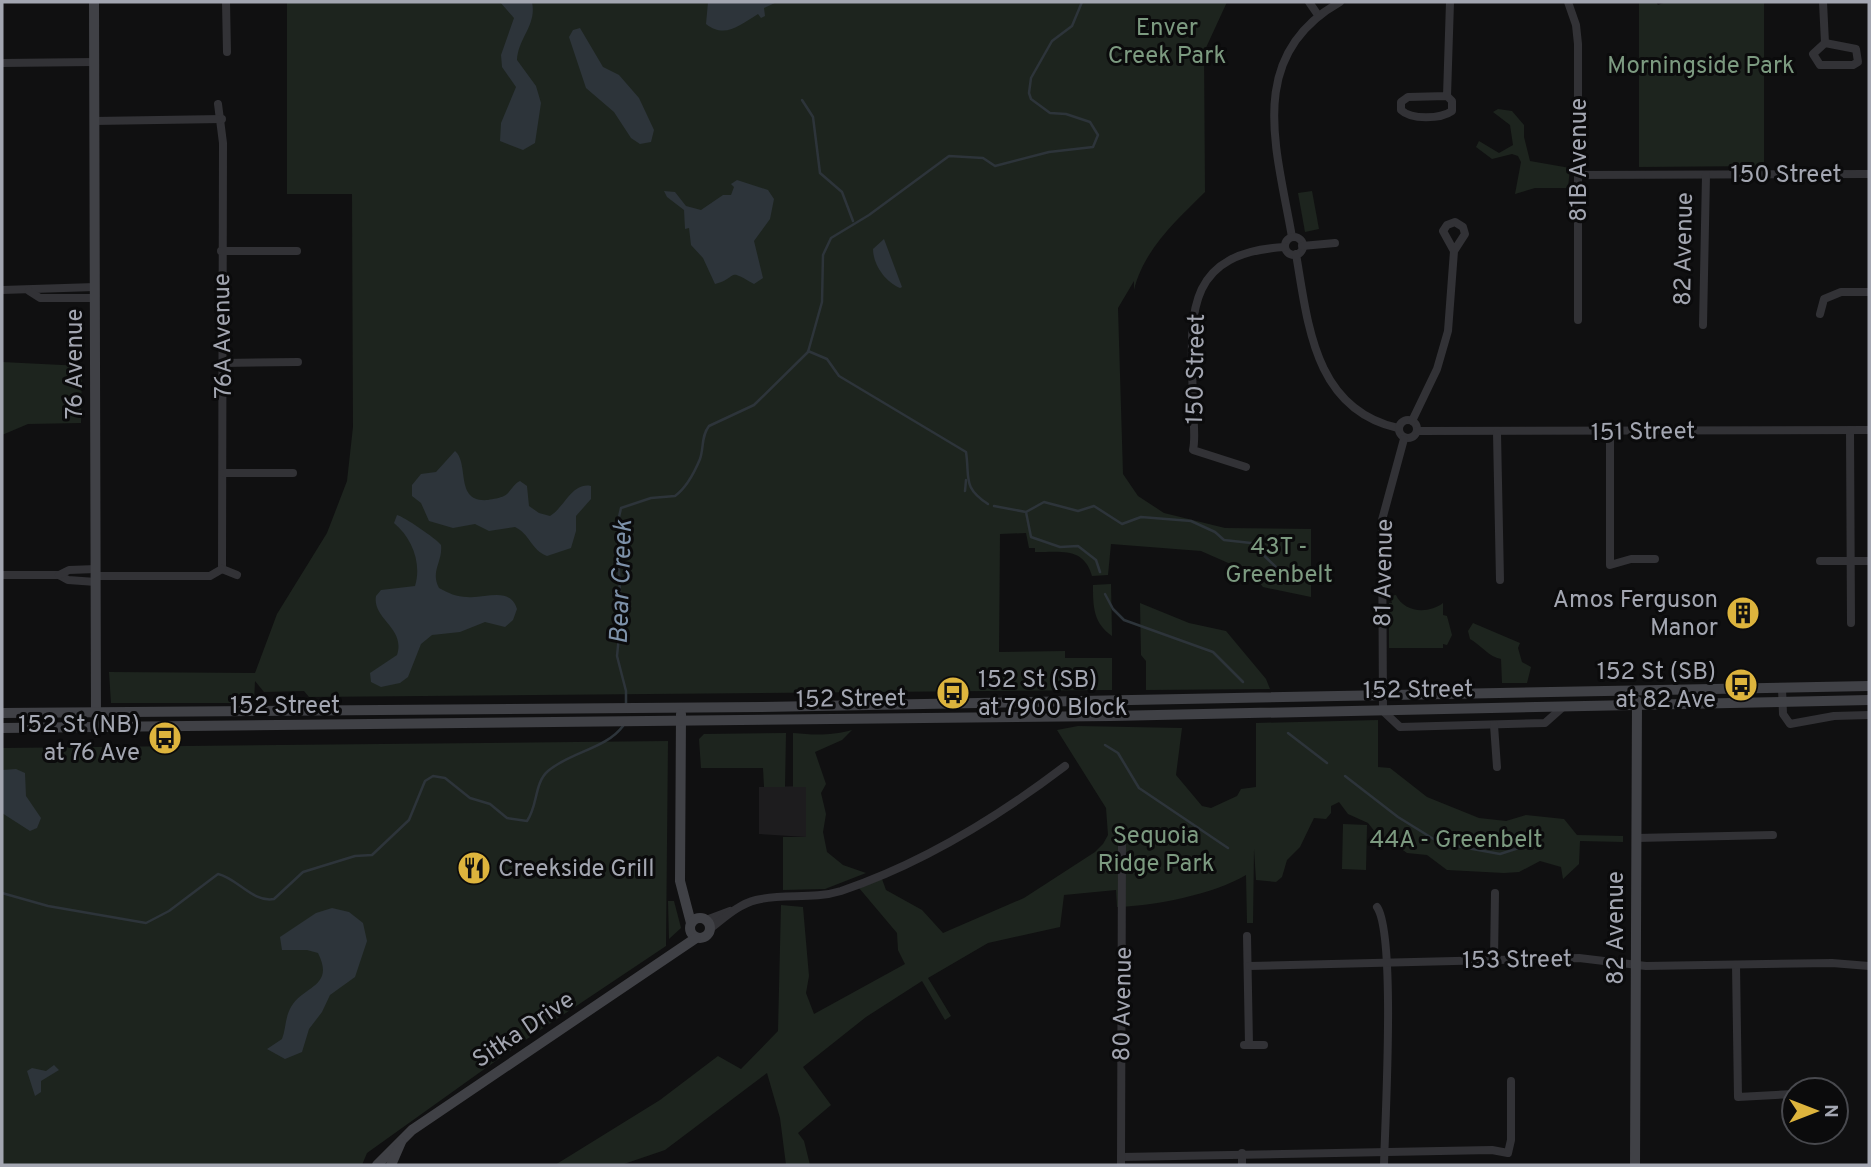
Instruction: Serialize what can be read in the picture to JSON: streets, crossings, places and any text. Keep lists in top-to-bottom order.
{
  "streets": {
    "main road": [
      "82 Avenue",
      "76 Avenue",
      "152 Street",
      "Sitka Drive"
    ],
    "street": [
      "81B Avenue",
      "150 Street",
      "76A Avenue",
      "151 Street",
      "81 Avenue",
      "153 Street",
      "80 Avenue"
    ]
  },
  "crossings": [
    ["81B Avenue", "150 Street"],
    ["150 Street", "82 Avenue"],
    ["82 Avenue", "152 Street"],
    ["82 Avenue", "153 Street"],
    ["76 Avenue", "152 Street"],
    ["151 Street", "81 Avenue"],
    ["81 Avenue", "152 Street"]
  ],
  "water": ["Bear Creek"],
  "parks": [
    "Enver Creek Park",
    "Morningside Park",
    "43T - Greenbelt",
    "Sequoia Ridge Park",
    "44A - Greenbelt"
  ],
  "places": {
    "building": ["Amos Ferguson Manor"],
    "bus stop": ["152 St (SB) at 82 Ave", "152 St (SB) at 7900 Block", "152 St (NB) at 76 Ave"],
    "restaurant": ["Creekside Grill"]
  },
  "north": "right"
}
